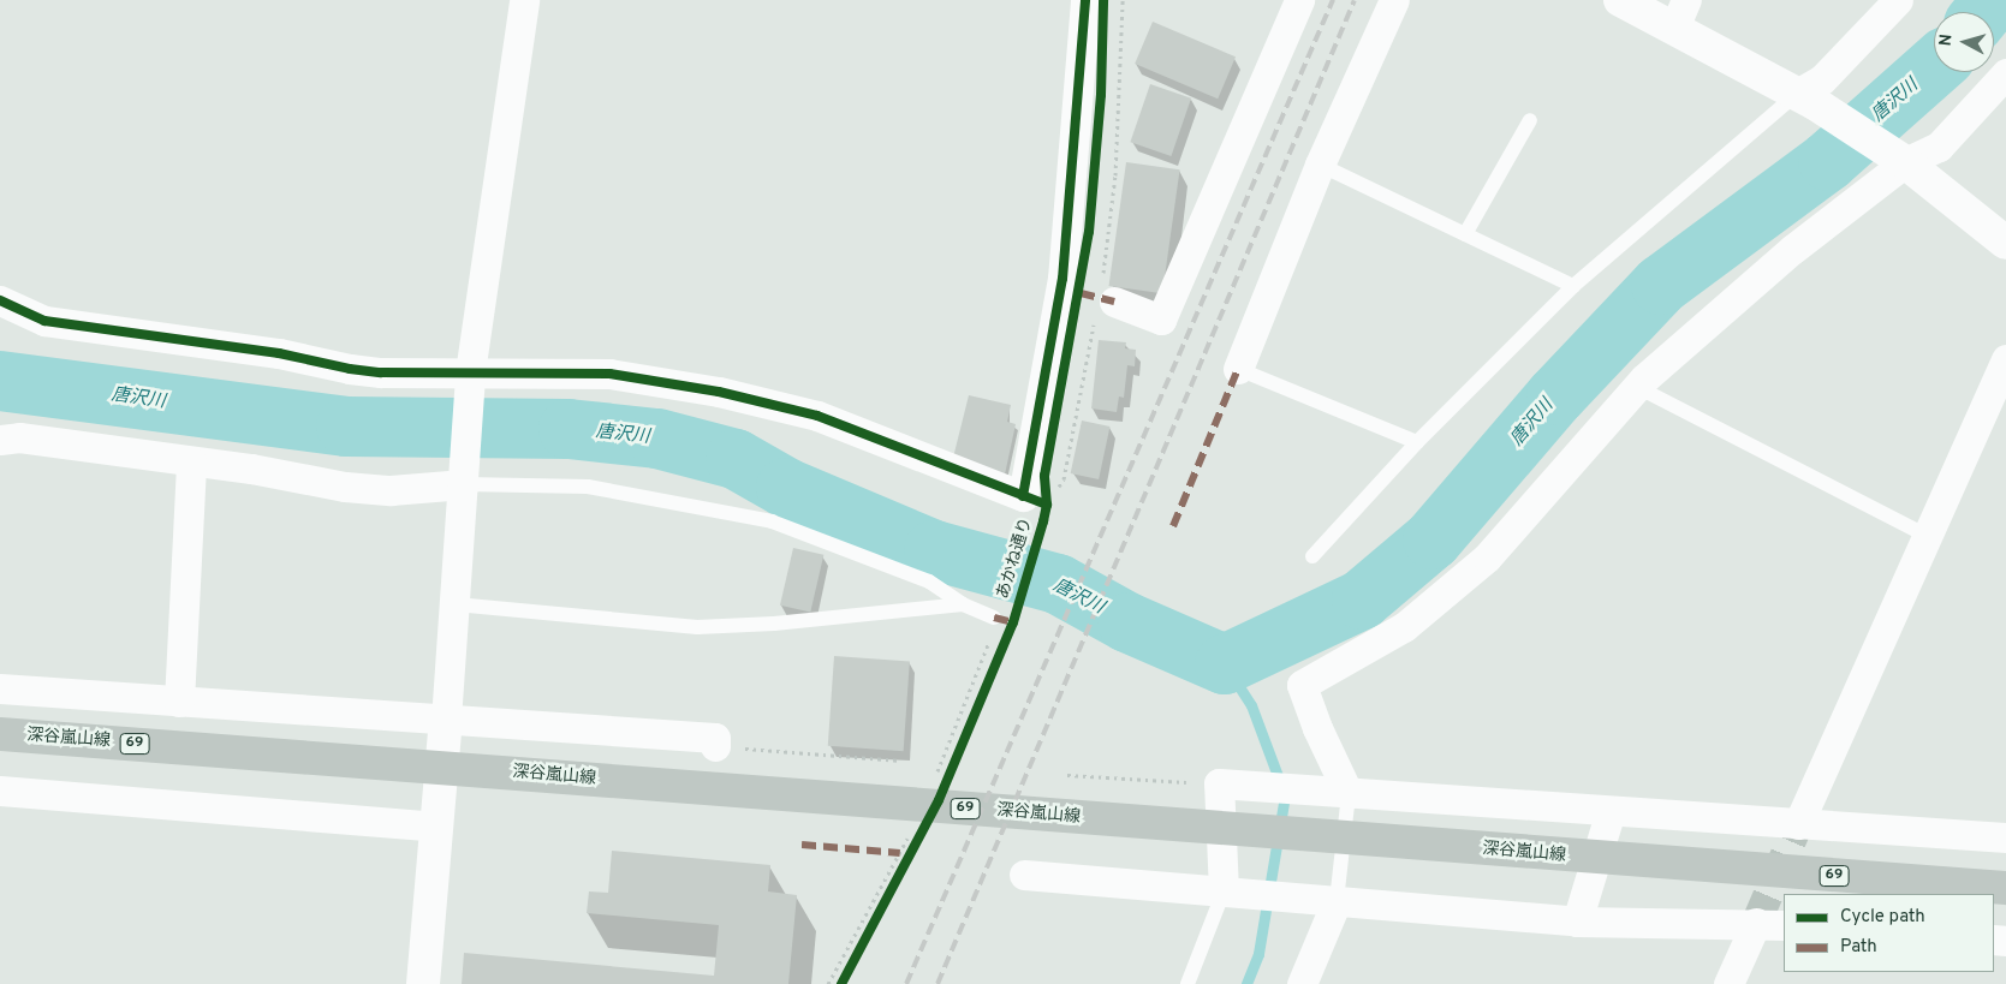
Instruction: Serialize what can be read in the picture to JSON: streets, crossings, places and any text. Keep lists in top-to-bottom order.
{
  "streets": {
    "main road": ["深谷嵐山線", "69"],
    "cycle path": ["あかね通り"]
  },
  "water": ["唐沢川"],
  "legend": ["Cycle path", "Path"],
  "north": "left"
}
